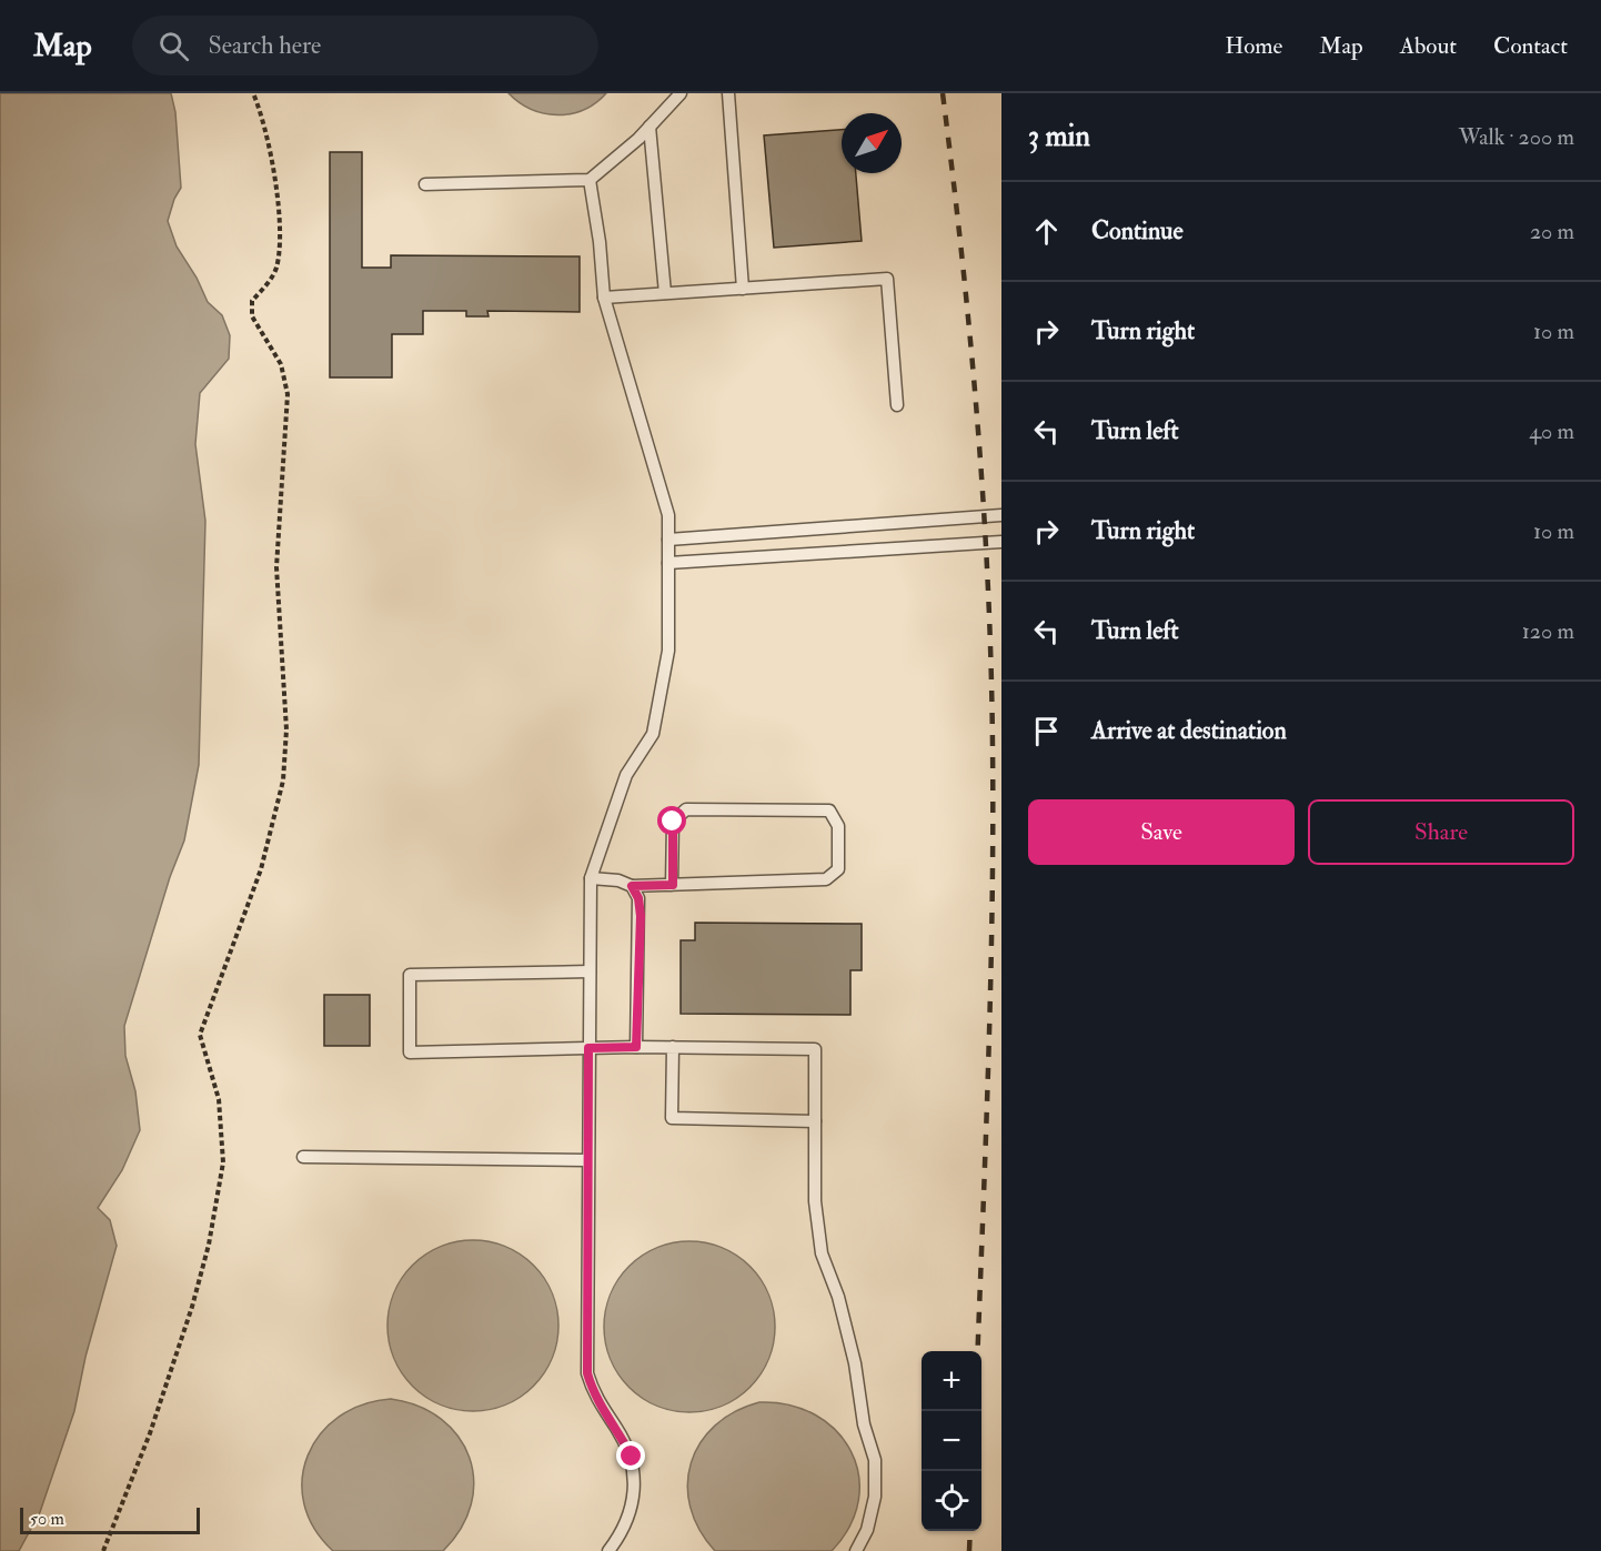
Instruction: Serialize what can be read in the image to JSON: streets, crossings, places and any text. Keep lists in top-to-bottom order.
{
  "scale_bar": "50 m",
  "north": "top right",
  "page": {
    "header": "Map",
    "search": "Search here",
    "nav": [
      "Home",
      "Map",
      "About",
      "Contact"
    ],
    "heading": ["3 min", "Walk · 200 m"],
    "list": [
      ["Continue", "20 m"],
      ["Turn right", "10 m"],
      ["Turn left", "40 m"],
      ["Turn right", "10 m"],
      ["Turn left", "120 m"],
      "Arrive at destination"
    ],
    "buttons": ["Save", "Share"],
    "map_buttons": ["+", "−"],
    "scale": "50 m"
  }
}
